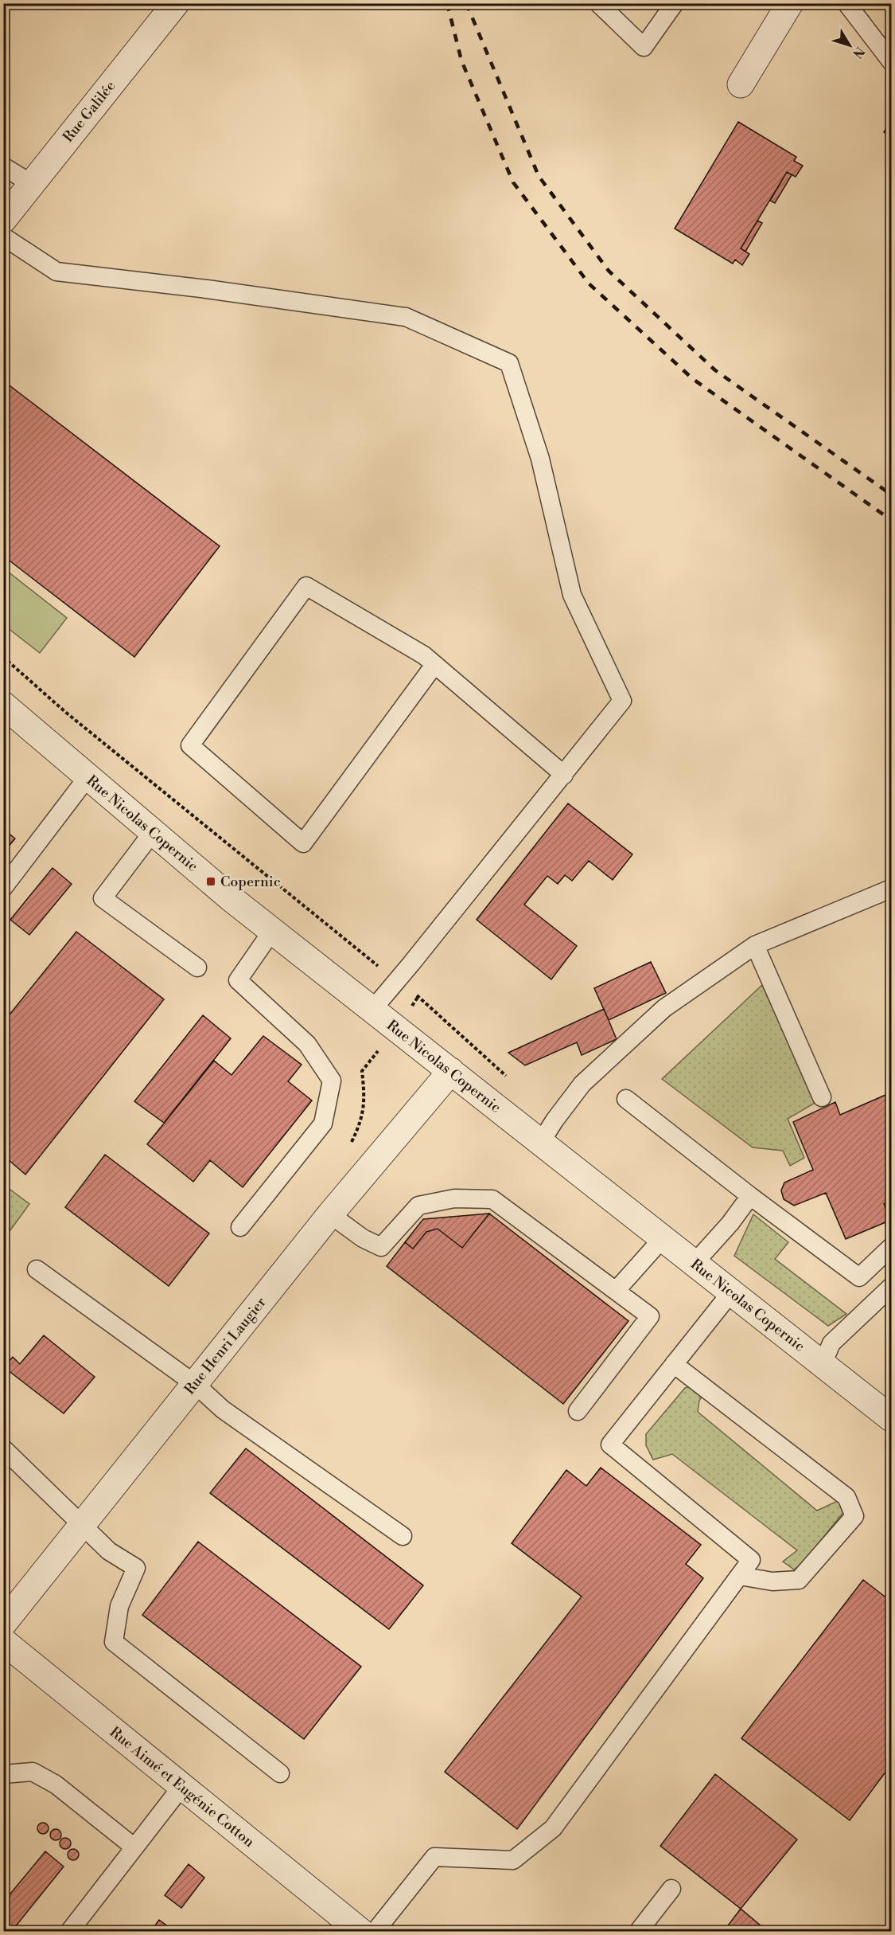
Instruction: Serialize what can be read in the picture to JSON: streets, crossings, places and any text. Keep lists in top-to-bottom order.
{
  "streets": {
    "street": [
      "Rue Galilée",
      "Rue Nicolas Copernic",
      "Rue Henri Laugier",
      "Rue Aimé et Eugénie Cotton"
    ]
  },
  "crossings": [
    ["Rue Nicolas Copernic", "Rue Henri Laugier"]
  ],
  "places": {
    "transit": ["Copernic"]
  },
  "north": "bottom right"
}
